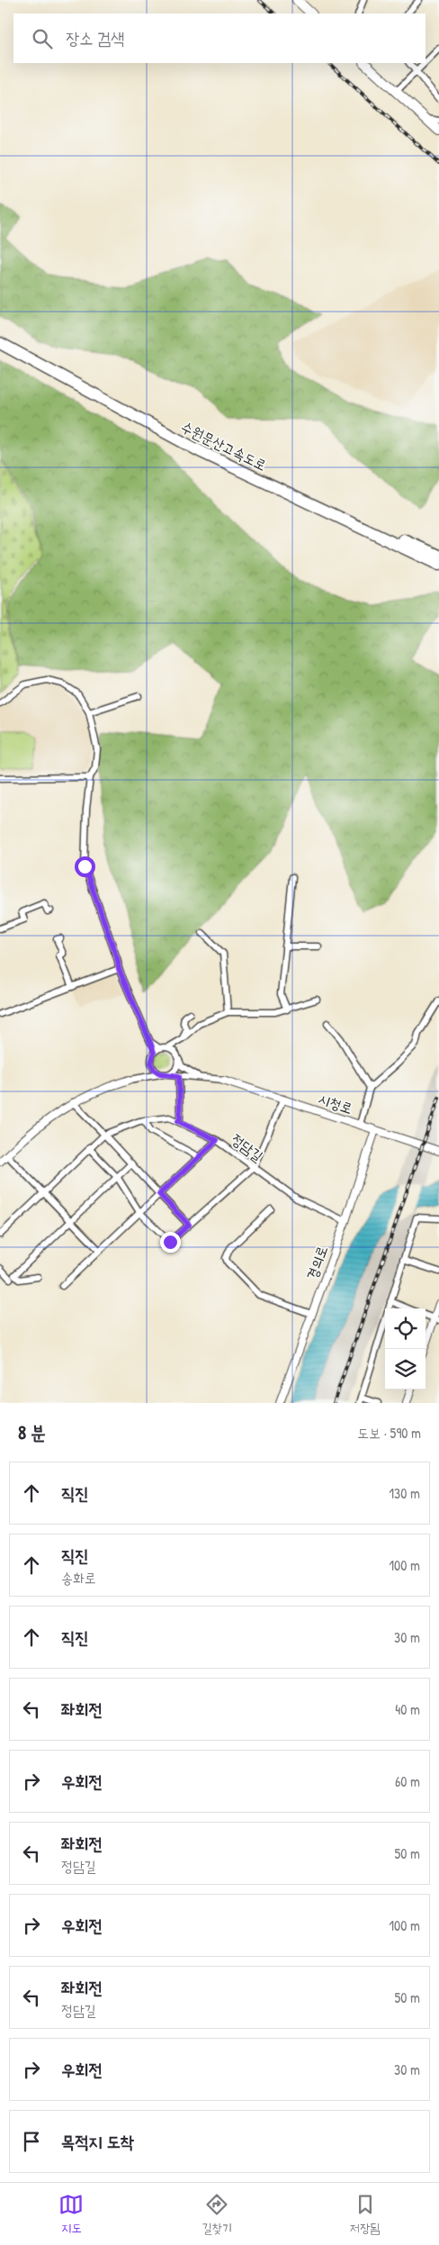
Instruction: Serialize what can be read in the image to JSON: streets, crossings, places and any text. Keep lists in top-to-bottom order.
{
  "streets": {
    "highway": ["수원문산고속도로"],
    "street": ["시청로", "정담길", "경의로"]
  },
  "crossings": [
    ["시청로", "경의로"],
    ["정담길", "경의로"]
  ],
  "page": {
    "search": "장소 검색",
    "heading": ["8 분", "도보 · 590 m"],
    "list": [
      ["직진", "130 m"],
      ["직진", "송화로", "100 m"],
      ["직진", "30 m"],
      ["좌회전", "40 m"],
      ["우회전", "60 m"],
      ["좌회전", "정담길", "50 m"],
      ["우회전", "100 m"],
      ["좌회전", "정담길", "50 m"],
      ["우회전", "30 m"],
      "목적지 도착"
    ],
    "nav": ["지도", "길찾기", "저장됨"]
  }
}
